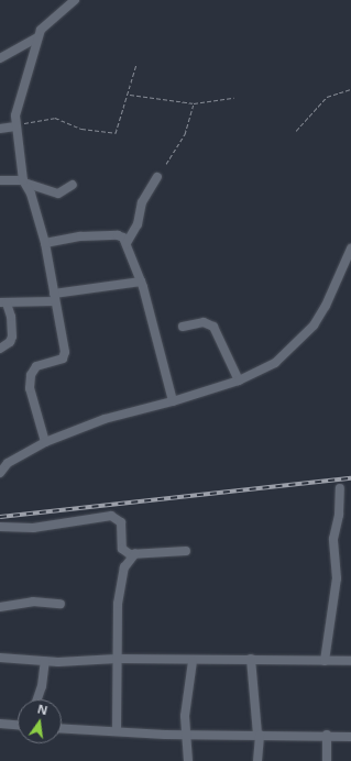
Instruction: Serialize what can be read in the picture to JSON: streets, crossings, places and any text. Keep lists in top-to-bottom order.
{
  "north": "top"
}
